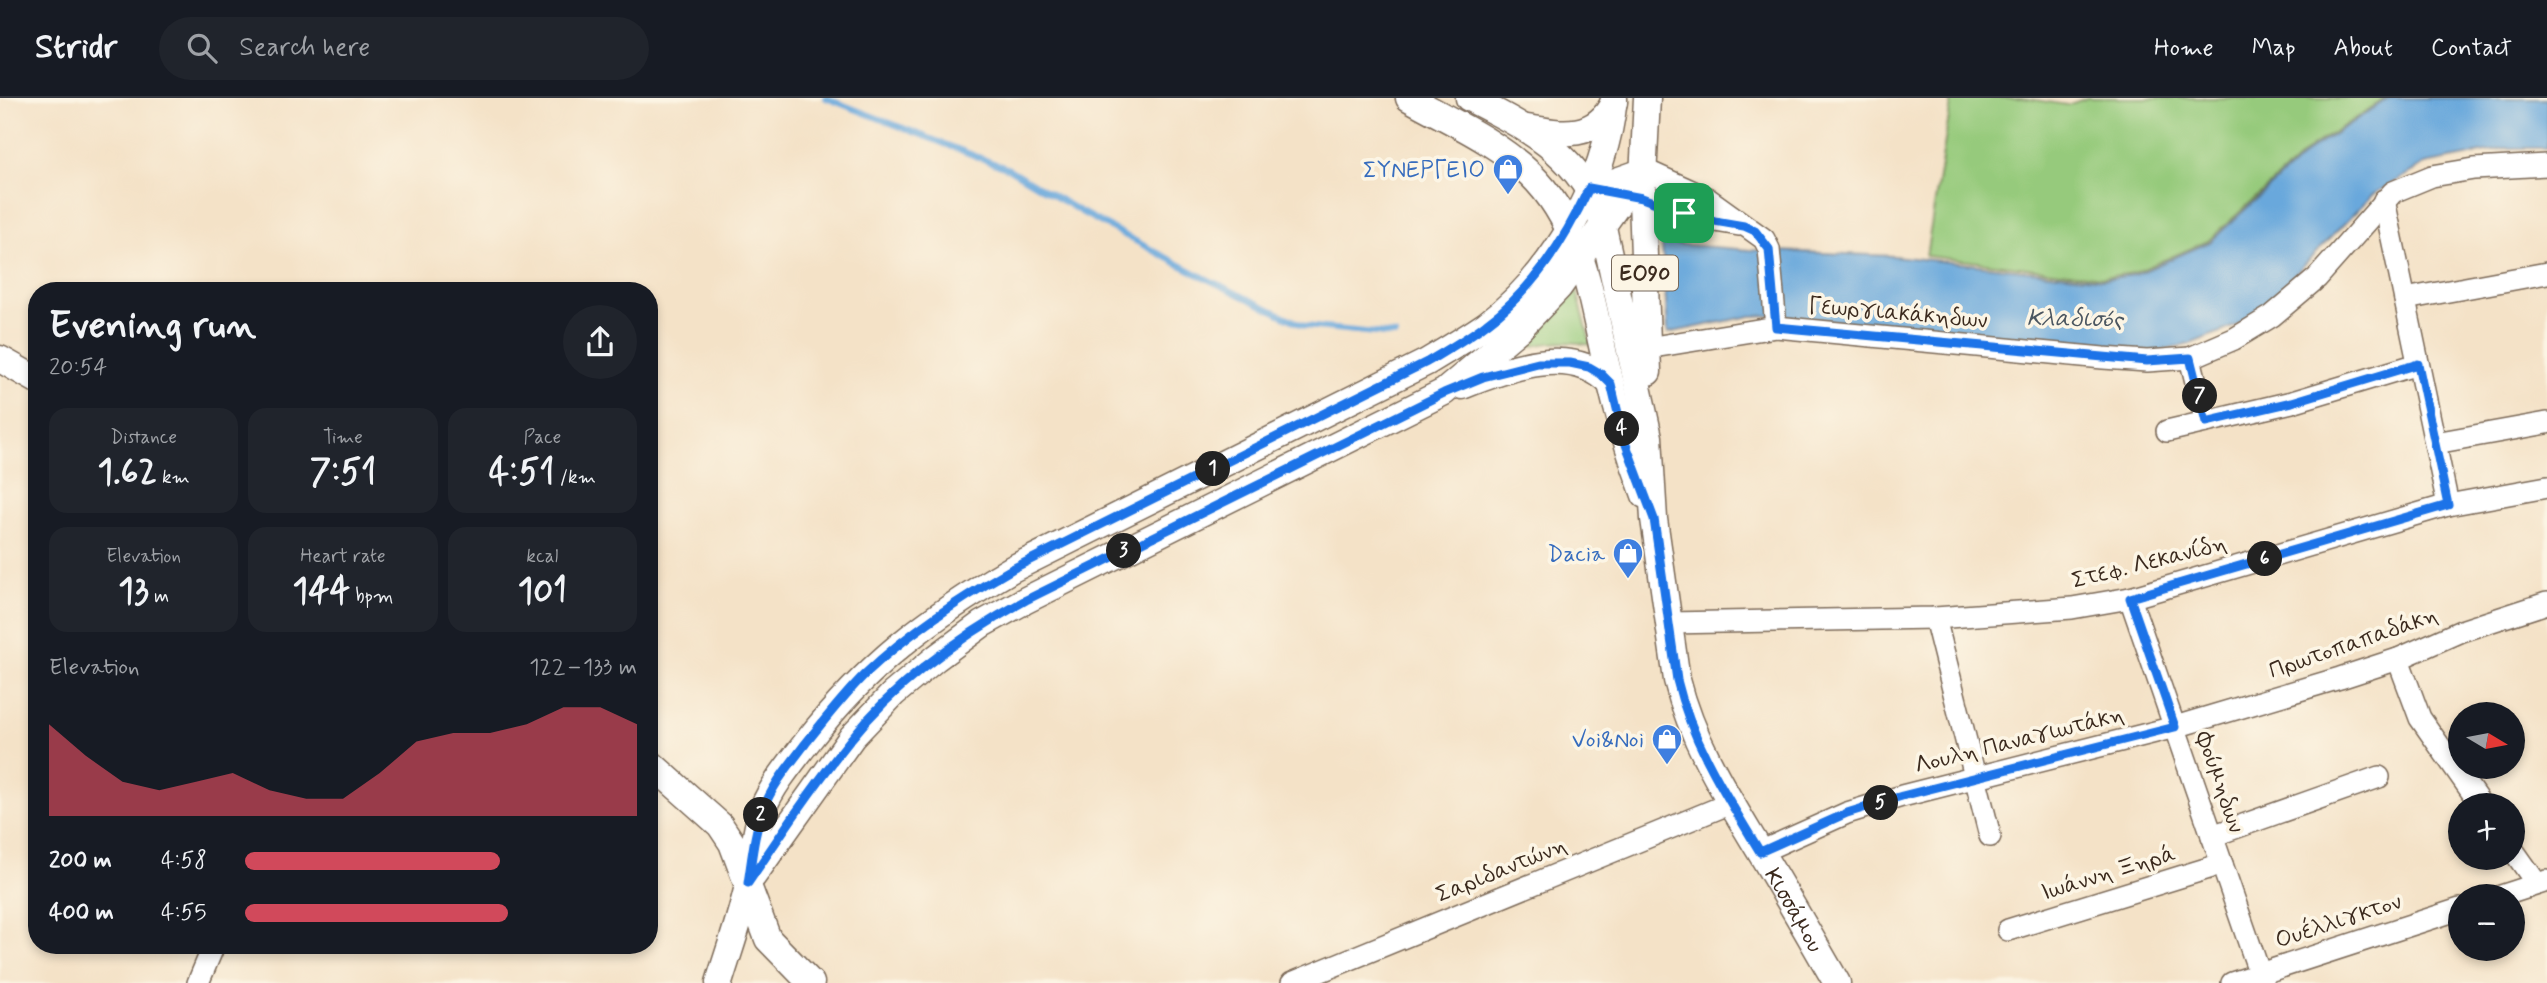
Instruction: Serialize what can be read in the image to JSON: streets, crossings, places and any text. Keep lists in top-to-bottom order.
{
  "streets": {
    "main road": ["ΕΟ90", "Κισσάμου"],
    "street": [
      "Γεωργιακάκηδων",
      "Στεφ. Λεκανίδη",
      "Πρωτοπαπαδάκη",
      "Λουλη Παναγιωτάκη",
      "Φούμηδων",
      "Σαριδαντώνη",
      "Ιωάννη Ξηρά",
      "Ουέλλιγκτον"
    ]
  },
  "crossings": [
    ["ΕΟ90", "Γεωργιακάκηδων"],
    ["ΕΟ90", "Κισσάμου"],
    ["Στεφ. Λεκανίδη", "Φούμηδων"],
    ["Στεφ. Λεκανίδη", "Κισσάμου"],
    ["Πρωτοπαπαδάκη", "Λουλη Παναγιωτάκη"],
    ["Πρωτοπαπαδάκη", "Φούμηδων"],
    ["Λουλη Παναγιωτάκη", "Φούμηδων"],
    ["Λουλη Παναγιωτάκη", "Κισσάμου"],
    ["Φούμηδων", "Ιωάννη Ξηρά"],
    ["Φούμηδων", "Ουέλλιγκτον"],
    ["Σαριδαντώνη", "Κισσάμου"]
  ],
  "water": ["Κλαδισός"],
  "places": {
    "shop": ["ΣΥΝΕΡΓΕΙΟ", "Dacia", "Voi&Noi"]
  },
  "north": "right",
  "page": {
    "header": "Stridr",
    "search": "Search here",
    "nav": [
      "Home",
      "Map",
      "About",
      "Contact"
    ],
    "heading": ["Evening run", "20:54"],
    "pins": [
      "7",
      "4",
      "1",
      "3",
      "6",
      "5",
      "2"
    ],
    "stats": [
      ["Distance", "1.62 km"],
      ["Time", "7:51"],
      ["Pace", "4:51 /km"],
      ["Elevation", "13 m"],
      ["Heart rate", "144 bpm"],
      ["kcal", "101"]
    ],
    "chart": ["Elevation", "122–133 m"],
    "map_buttons": ["+", "−"],
    "list": [
      {
        "name": "200 m",
        "note": "4:58"
      },
      {
        "name": "400 m",
        "note": "4:55"
      }
    ]
  }
}
